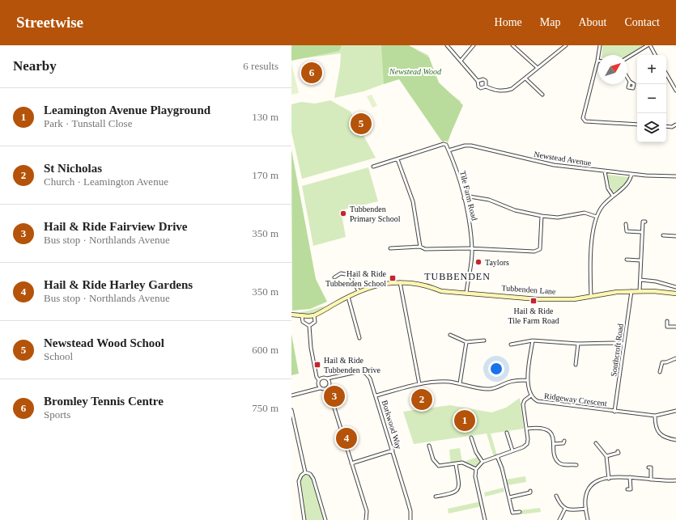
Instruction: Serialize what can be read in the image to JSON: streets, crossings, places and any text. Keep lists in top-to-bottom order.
{
  "streets": {
    "street": [
      "Newstead Avenue",
      "Tile Farm Road",
      "Tubbenden Lane",
      "Southcroft Road",
      "Ridgeway Crescent",
      "Borkwood Way"
    ]
  },
  "crossings": [
    ["Newstead Avenue", "Tile Farm Road"],
    ["Tile Farm Road", "Tubbenden Lane"],
    ["Tubbenden Lane", "Southcroft Road"],
    ["Southcroft Road", "Ridgeway Crescent"]
  ],
  "districts": ["TUBBENDEN"],
  "parks": ["Newstead Wood"],
  "places": {
    "other": ["Tubbenden Primary School", "Taylors"],
    "transit": ["Hail & Ride Tubbenden School", "Hail & Ride Tile Farm Road", "Hail & Ride Tubbenden Drive"]
  },
  "north": "top right",
  "page": {
    "header": "Streetwise",
    "nav": [
      "Home",
      "Map",
      "About",
      "Contact"
    ],
    "heading": ["Nearby", "6 results"],
    "map_buttons": ["+", "−"],
    "pins": [
      "6",
      "5",
      "3",
      "2",
      "1",
      "4"
    ],
    "list": [
      {
        "mark": "1",
        "name": "Leamington Avenue Playground",
        "note": "Park · Tunstall Close",
        "value": "130 m"
      },
      {
        "mark": "2",
        "name": "St Nicholas",
        "note": "Church · Leamington Avenue",
        "value": "170 m"
      },
      {
        "mark": "3",
        "name": "Hail & Ride Fairview Drive",
        "note": "Bus stop · Northlands Avenue",
        "value": "350 m"
      },
      {
        "mark": "4",
        "name": "Hail & Ride Harley Gardens",
        "note": "Bus stop · Northlands Avenue",
        "value": "350 m"
      },
      {
        "mark": "5",
        "name": "Newstead Wood School",
        "note": "School",
        "value": "600 m"
      },
      {
        "mark": "6",
        "name": "Bromley Tennis Centre",
        "note": "Sports",
        "value": "750 m"
      }
    ]
  }
}
